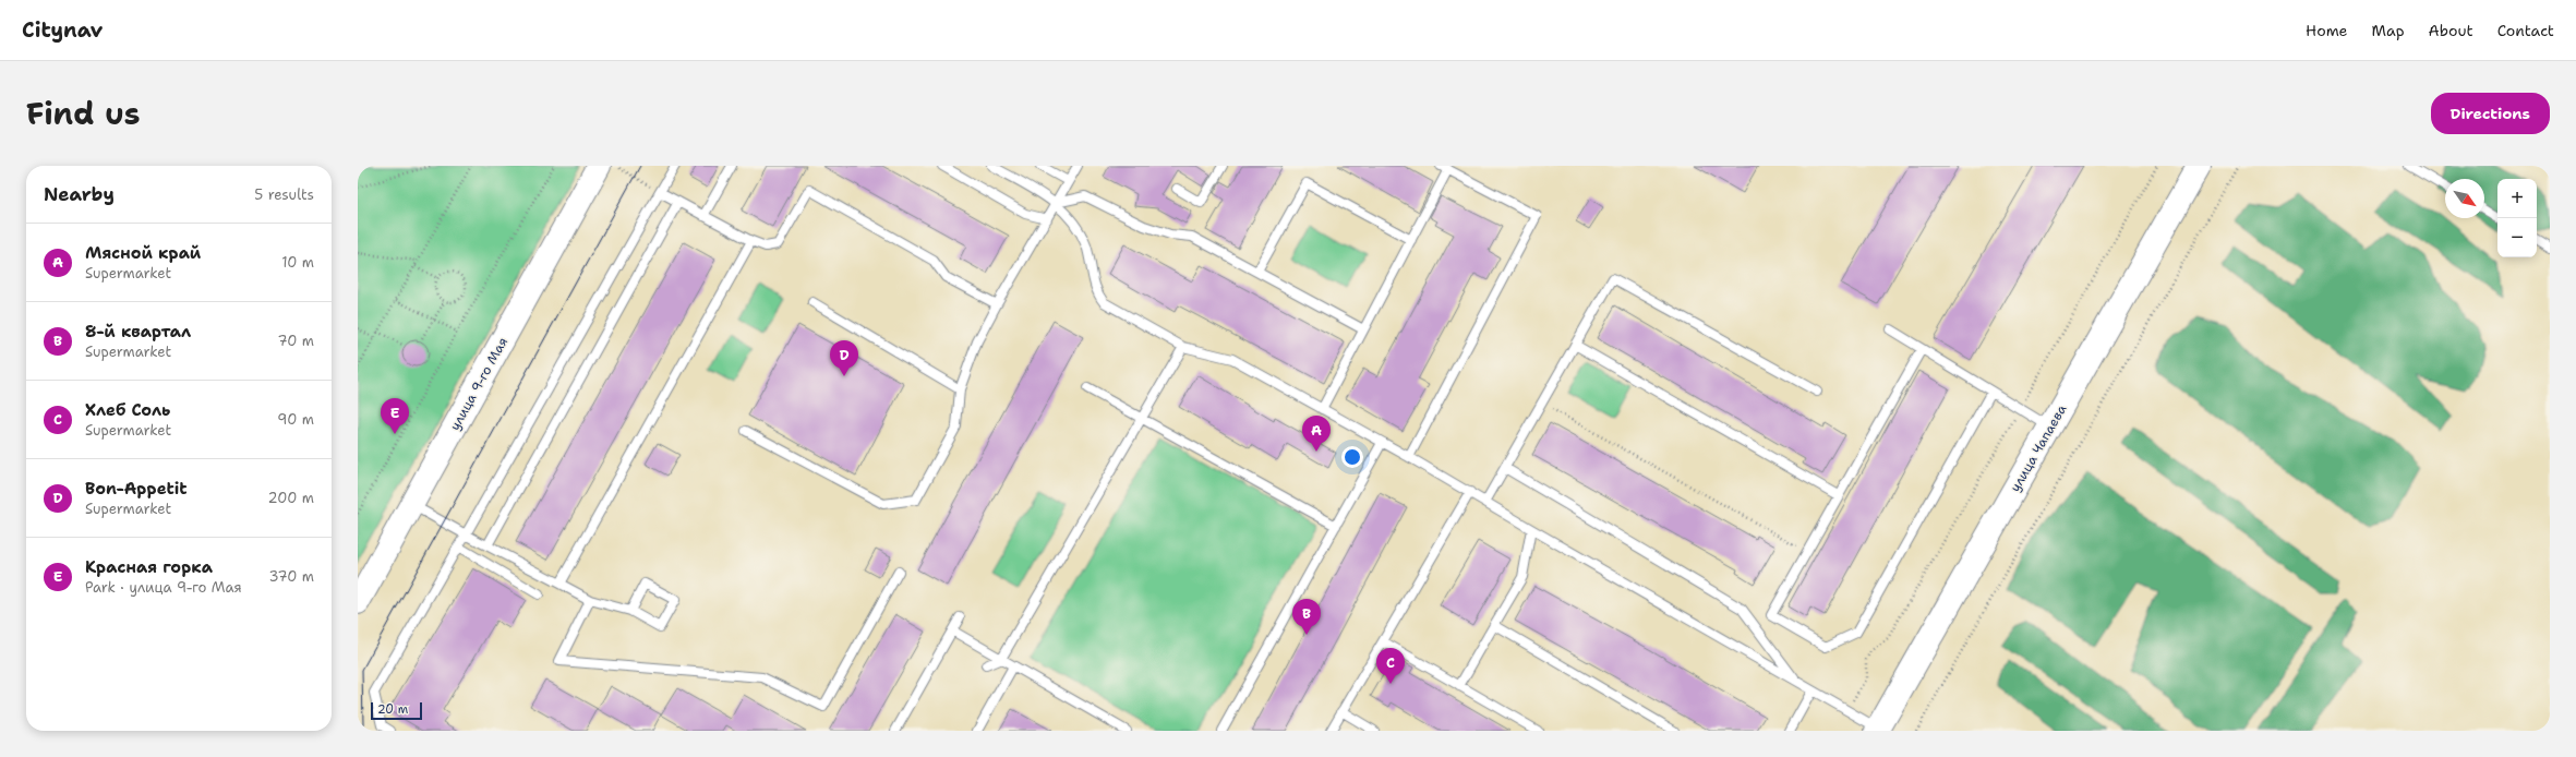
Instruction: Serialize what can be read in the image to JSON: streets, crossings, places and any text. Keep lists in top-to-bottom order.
{
  "streets": {
    "main road": ["улица 9-го Мая", "улица Чапаева"]
  },
  "scale_bar": "20 m",
  "north": "bottom right",
  "page": {
    "header": "Citynav",
    "nav": [
      "Home",
      "Map",
      "About",
      "Contact"
    ],
    "title": "Find us",
    "buttons": "Directions",
    "heading": ["Nearby", "5 results"],
    "map_buttons": ["+", "−"],
    "list": [
      {
        "mark": "A",
        "name": "Мясной край",
        "note": "Supermarket",
        "value": "10 m"
      },
      {
        "mark": "B",
        "name": "8-й квартал",
        "note": "Supermarket",
        "value": "70 m"
      },
      {
        "mark": "C",
        "name": "Хлеб Соль",
        "note": "Supermarket",
        "value": "90 m"
      },
      {
        "mark": "D",
        "name": "Bon-Appetit",
        "note": "Supermarket",
        "value": "200 m"
      },
      {
        "mark": "E",
        "name": "Красная горка",
        "note": "Park · улица 9-го Мая",
        "value": "370 m"
      }
    ],
    "pins": [
      "D",
      "E",
      "A",
      "B",
      "C"
    ],
    "scale": "20 m"
  }
}
